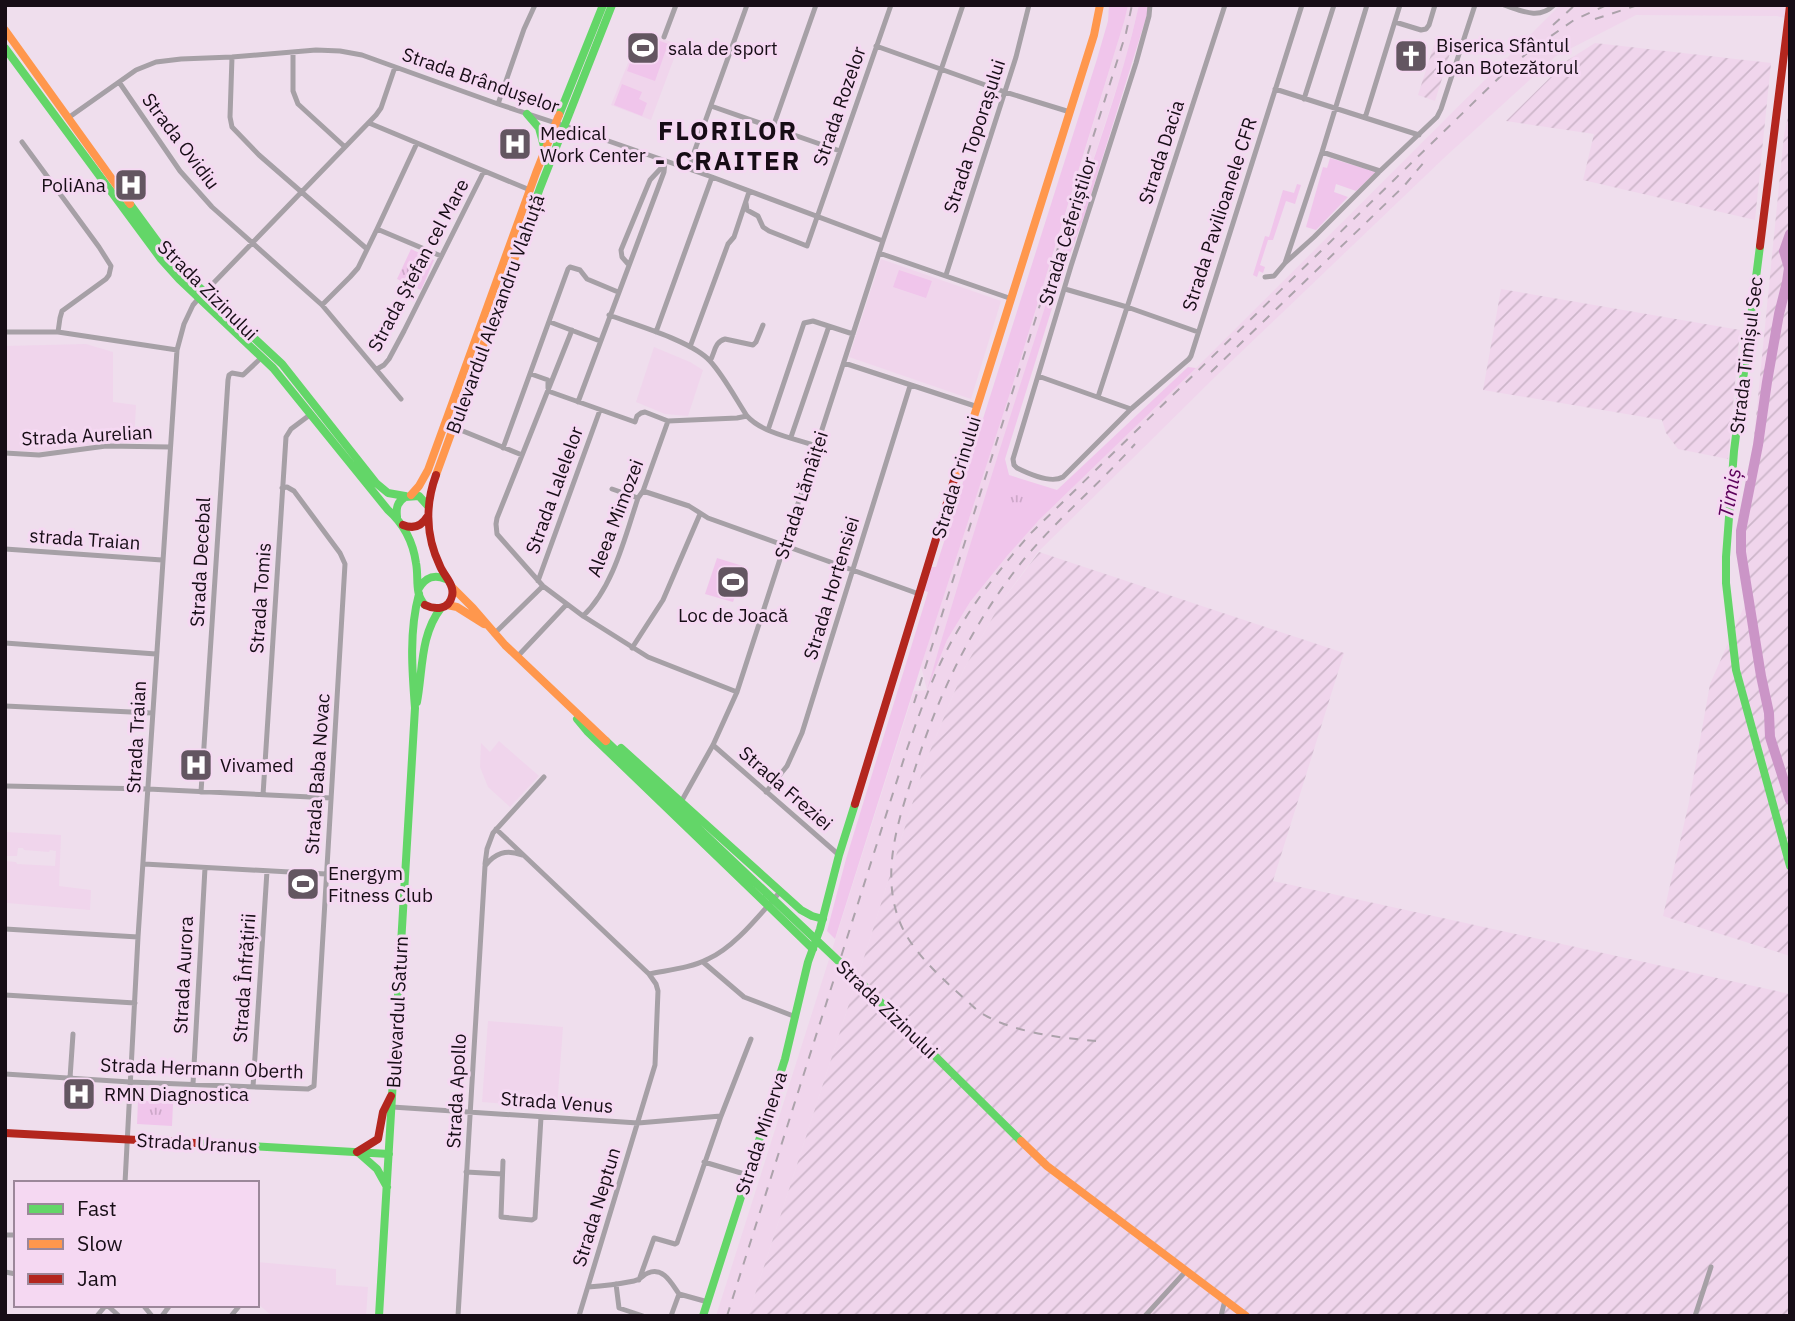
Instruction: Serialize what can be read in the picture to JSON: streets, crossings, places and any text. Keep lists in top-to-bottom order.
{
  "streets": {
    "main road": [
      "Strada Zizinului",
      "Bulevardul Alexandru Vlahuță",
      "Strada Timișul Sec",
      "Strada Crinului",
      "Bulevardul Saturn",
      "Strada Minerva",
      "Strada Uranus"
    ],
    "street": [
      "Strada Brândușelor",
      "Strada Rozelor",
      "Strada Toporașului",
      "Strada Ovidiu",
      "Strada Dacia",
      "Strada Pavilioanele CFR",
      "Strada Ceferiștilor",
      "Strada Ștefan cel Mare",
      "Strada Aurelian",
      "Strada Lalelelor",
      "Strada Lămâiței",
      "Aleea Mimozei",
      "strada Traian",
      "Strada Decebal",
      "Strada Hortensiei",
      "Strada Tomis",
      "Strada Traian",
      "Strada Baba Novac",
      "Strada Freziei",
      "Strada Aurora",
      "Strada Înfrățirii",
      "Strada Hermann Oberth",
      "Strada Apollo",
      "Strada Venus",
      "Strada Neptun"
    ]
  },
  "crossings": [
    ["Strada Brândușelor", "Strada Rozelor"],
    ["Strada Brândușelor", "Strada Ovidiu"],
    ["Strada Brândușelor", "Strada Zizinului"],
    ["Strada Brândușelor", "Bulevardul Alexandru Vlahuță"],
    ["Strada Brândușelor", "Strada Lalelelor"],
    ["Strada Brândușelor", "Strada Lămâiței"],
    ["Strada Brândușelor", "Strada Traian"],
    ["Strada Ovidiu", "Strada Ștefan cel Mare"],
    ["Strada Ovidiu", "Strada Traian"],
    ["Strada Pavilioanele CFR", "Strada Ceferiștilor"],
    ["Strada Zizinului", "Bulevardul Alexandru Vlahuță"],
    ["Strada Zizinului", "Strada Crinului"],
    ["Strada Zizinului", "Strada Lămâiței"],
    ["Strada Zizinului", "Strada Decebal"],
    ["Strada Zizinului", "Strada Tomis"],
    ["Strada Zizinului", "Strada Traian"],
    ["Strada Zizinului", "Bulevardul Saturn"],
    ["Strada Zizinului", "Strada Minerva"],
    ["Bulevardul Alexandru Vlahuță", "Bulevardul Saturn"],
    ["Strada Aurelian", "Strada Traian"],
    ["Strada Crinului", "Strada Freziei"],
    ["Strada Crinului", "Strada Minerva"],
    ["Strada Lalelelor", "Aleea Mimozei"],
    ["Strada Lămâiței", "Strada Freziei"],
    ["strada Traian", "Strada Traian"],
    ["Strada Hortensiei", "Strada Freziei"],
    ["Strada Tomis", "Strada Baba Novac"],
    ["Strada Traian", "Strada Hermann Oberth"],
    ["Strada Traian", "Strada Uranus"],
    ["Strada Baba Novac", "Strada Hermann Oberth"],
    ["Strada Aurora", "Strada Hermann Oberth"],
    ["Strada Înfrățirii", "Strada Hermann Oberth"],
    ["Bulevardul Saturn", "Strada Venus"],
    ["Bulevardul Saturn", "Strada Uranus"],
    ["Strada Apollo", "Strada Venus"],
    ["Strada Venus", "Strada Neptun"],
    ["Strada Minerva", "Strada Neptun"]
  ],
  "districts": ["FLORILOR - CRAITER"],
  "water": ["Timiș"],
  "places": {
    "sports": ["sala de sport", "Loc de Joacă", "Energym Fitness Club"],
    "church": ["Biserica Sfântul Ioan Botezătorul"],
    "hospital": [
      "Medical Work Center",
      "PoliAna",
      "Vivamed",
      "RMN Diagnostica"
    ]
  },
  "legend": ["Fast", "Slow", "Jam"]
}
